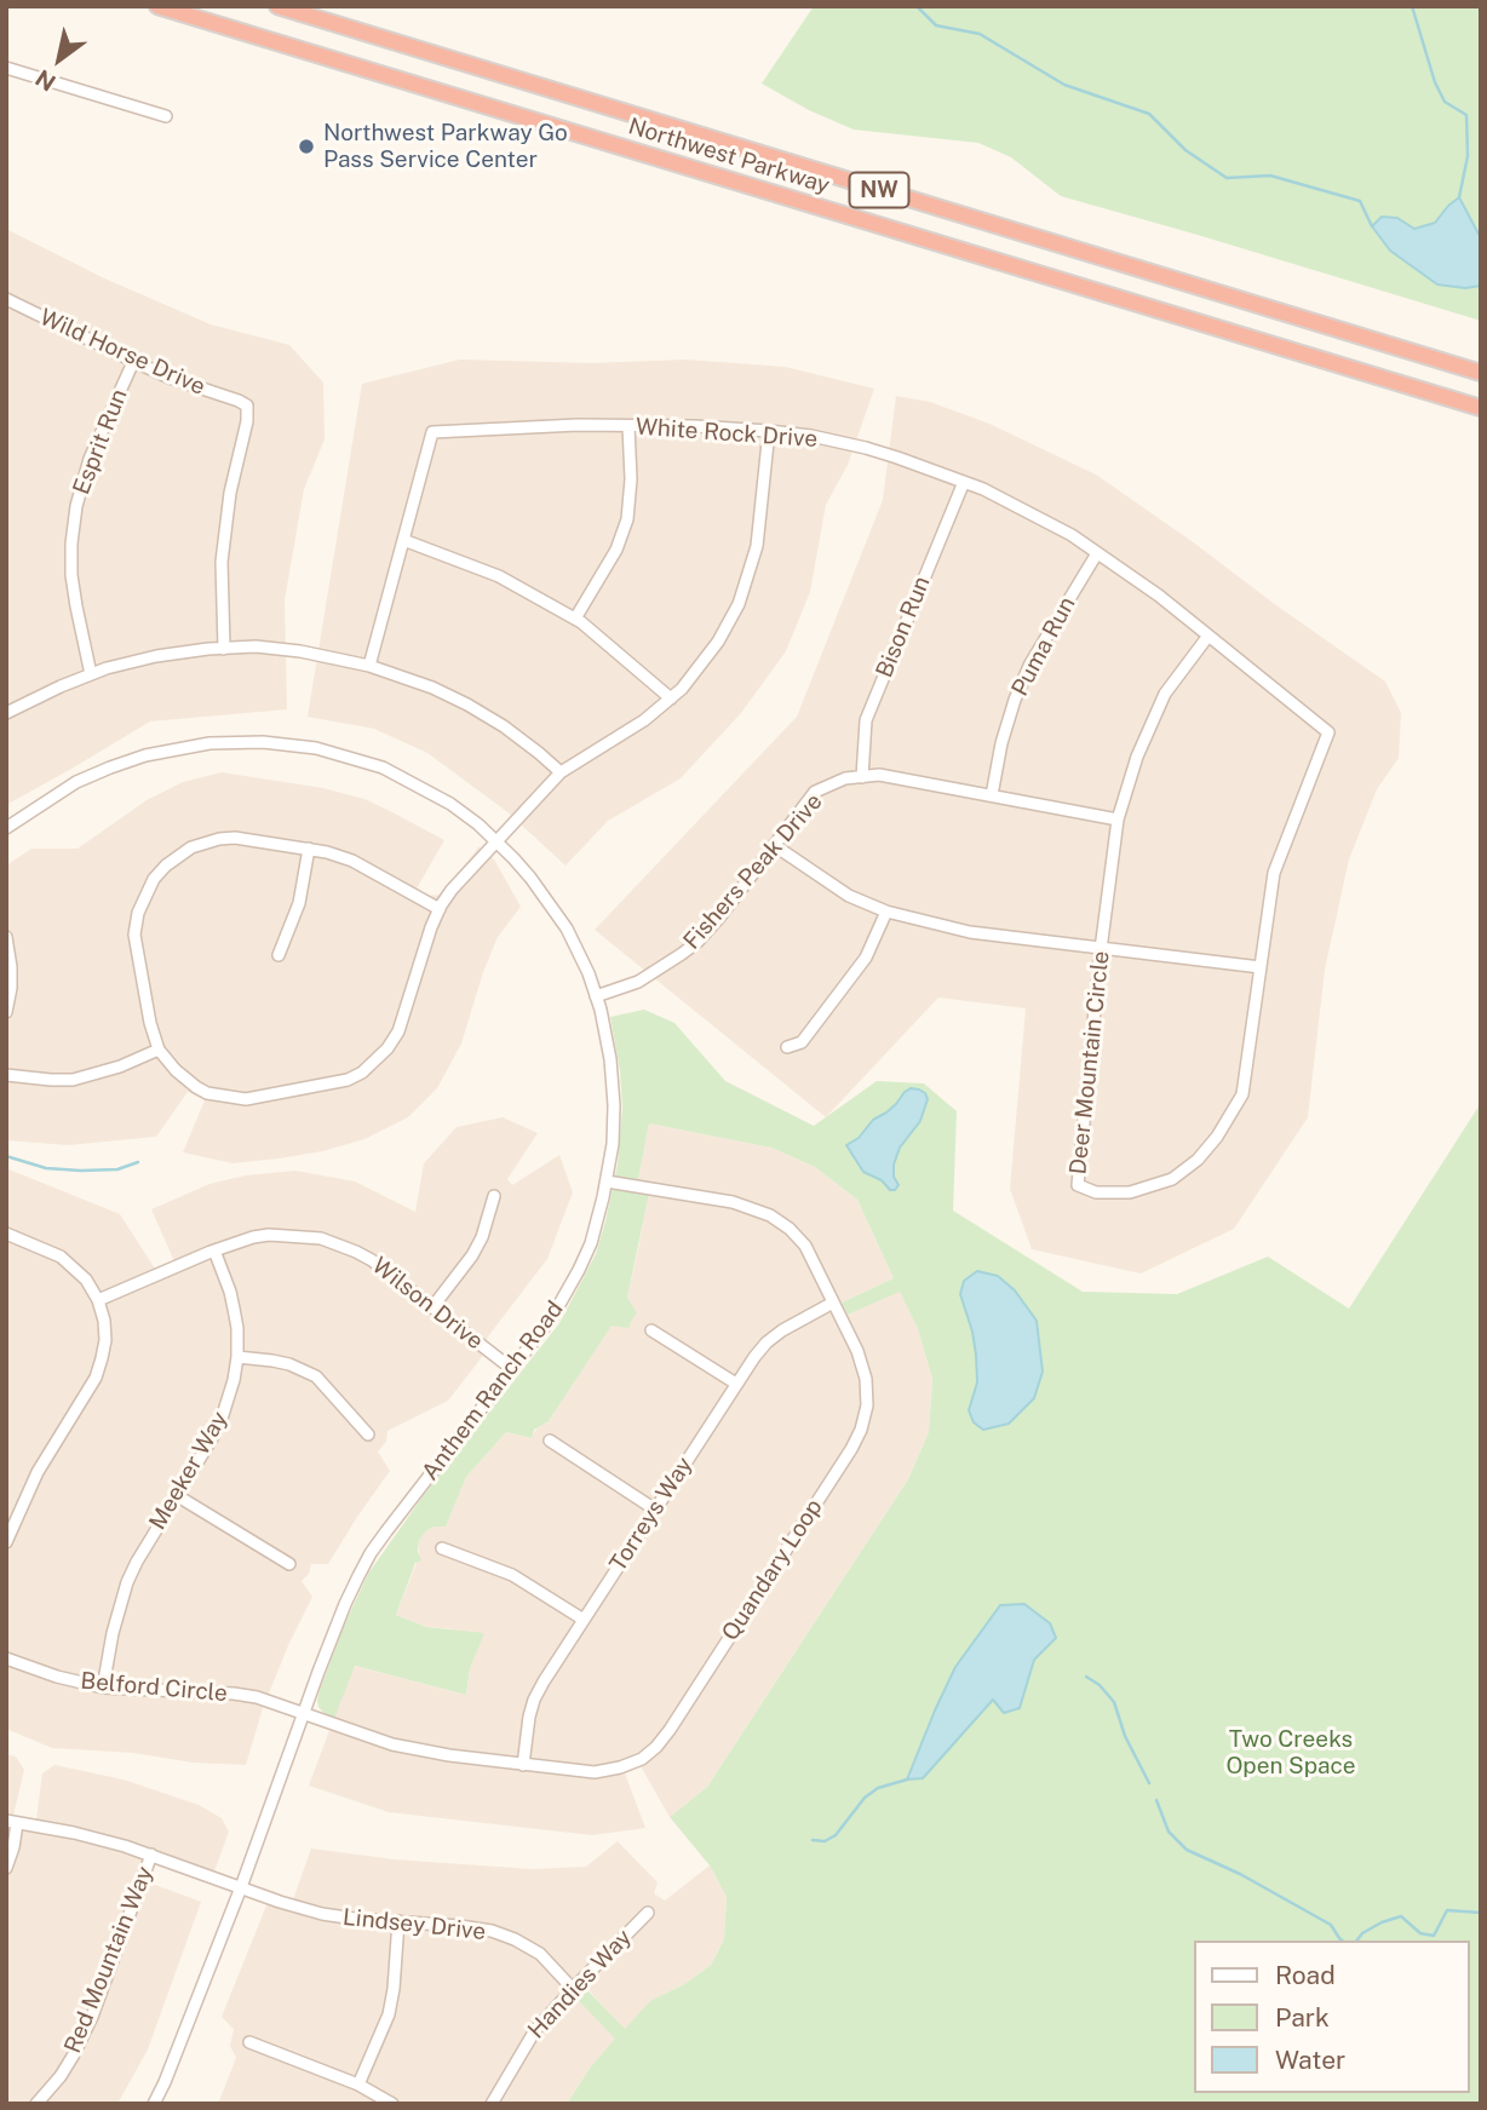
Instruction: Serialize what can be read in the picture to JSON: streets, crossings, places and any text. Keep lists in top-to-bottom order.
{
  "streets": {
    "highway": ["Northwest Parkway", "NW"],
    "street": [
      "Wild Horse Drive",
      "White Rock Drive",
      "Esprit Run",
      "Bison Run",
      "Puma Run",
      "Fishers Peak Drive",
      "Deer Mountain Circle",
      "Wilson Drive",
      "Anthem Ranch Road",
      "Meeker Way",
      "Torreys Way",
      "Quandary Loop",
      "Belford Circle",
      "Lindsey Drive",
      "Red Mountain Way",
      "Handies Way"
    ]
  },
  "crossings": [
    ["Wild Horse Drive", "Esprit Run"],
    ["White Rock Drive", "Bison Run"],
    ["White Rock Drive", "Puma Run"],
    ["White Rock Drive", "Deer Mountain Circle"],
    ["Bison Run", "Fishers Peak Drive"],
    ["Puma Run", "Fishers Peak Drive"],
    ["Fishers Peak Drive", "Deer Mountain Circle"],
    ["Fishers Peak Drive", "Anthem Ranch Road"],
    ["Wilson Drive", "Anthem Ranch Road"],
    ["Wilson Drive", "Meeker Way"],
    ["Anthem Ranch Road", "Quandary Loop"],
    ["Anthem Ranch Road", "Belford Circle"],
    ["Anthem Ranch Road", "Lindsey Drive"],
    ["Meeker Way", "Belford Circle"],
    ["Torreys Way", "Quandary Loop"],
    ["Quandary Loop", "Belford Circle"],
    ["Lindsey Drive", "Red Mountain Way"],
    ["Lindsey Drive", "Handies Way"]
  ],
  "parks": ["Two Creeks Open Space"],
  "places": ["Northwest Parkway Go Pass Service Center"],
  "legend": ["Road", "Park", "Water"],
  "north": "bottom left"
}
